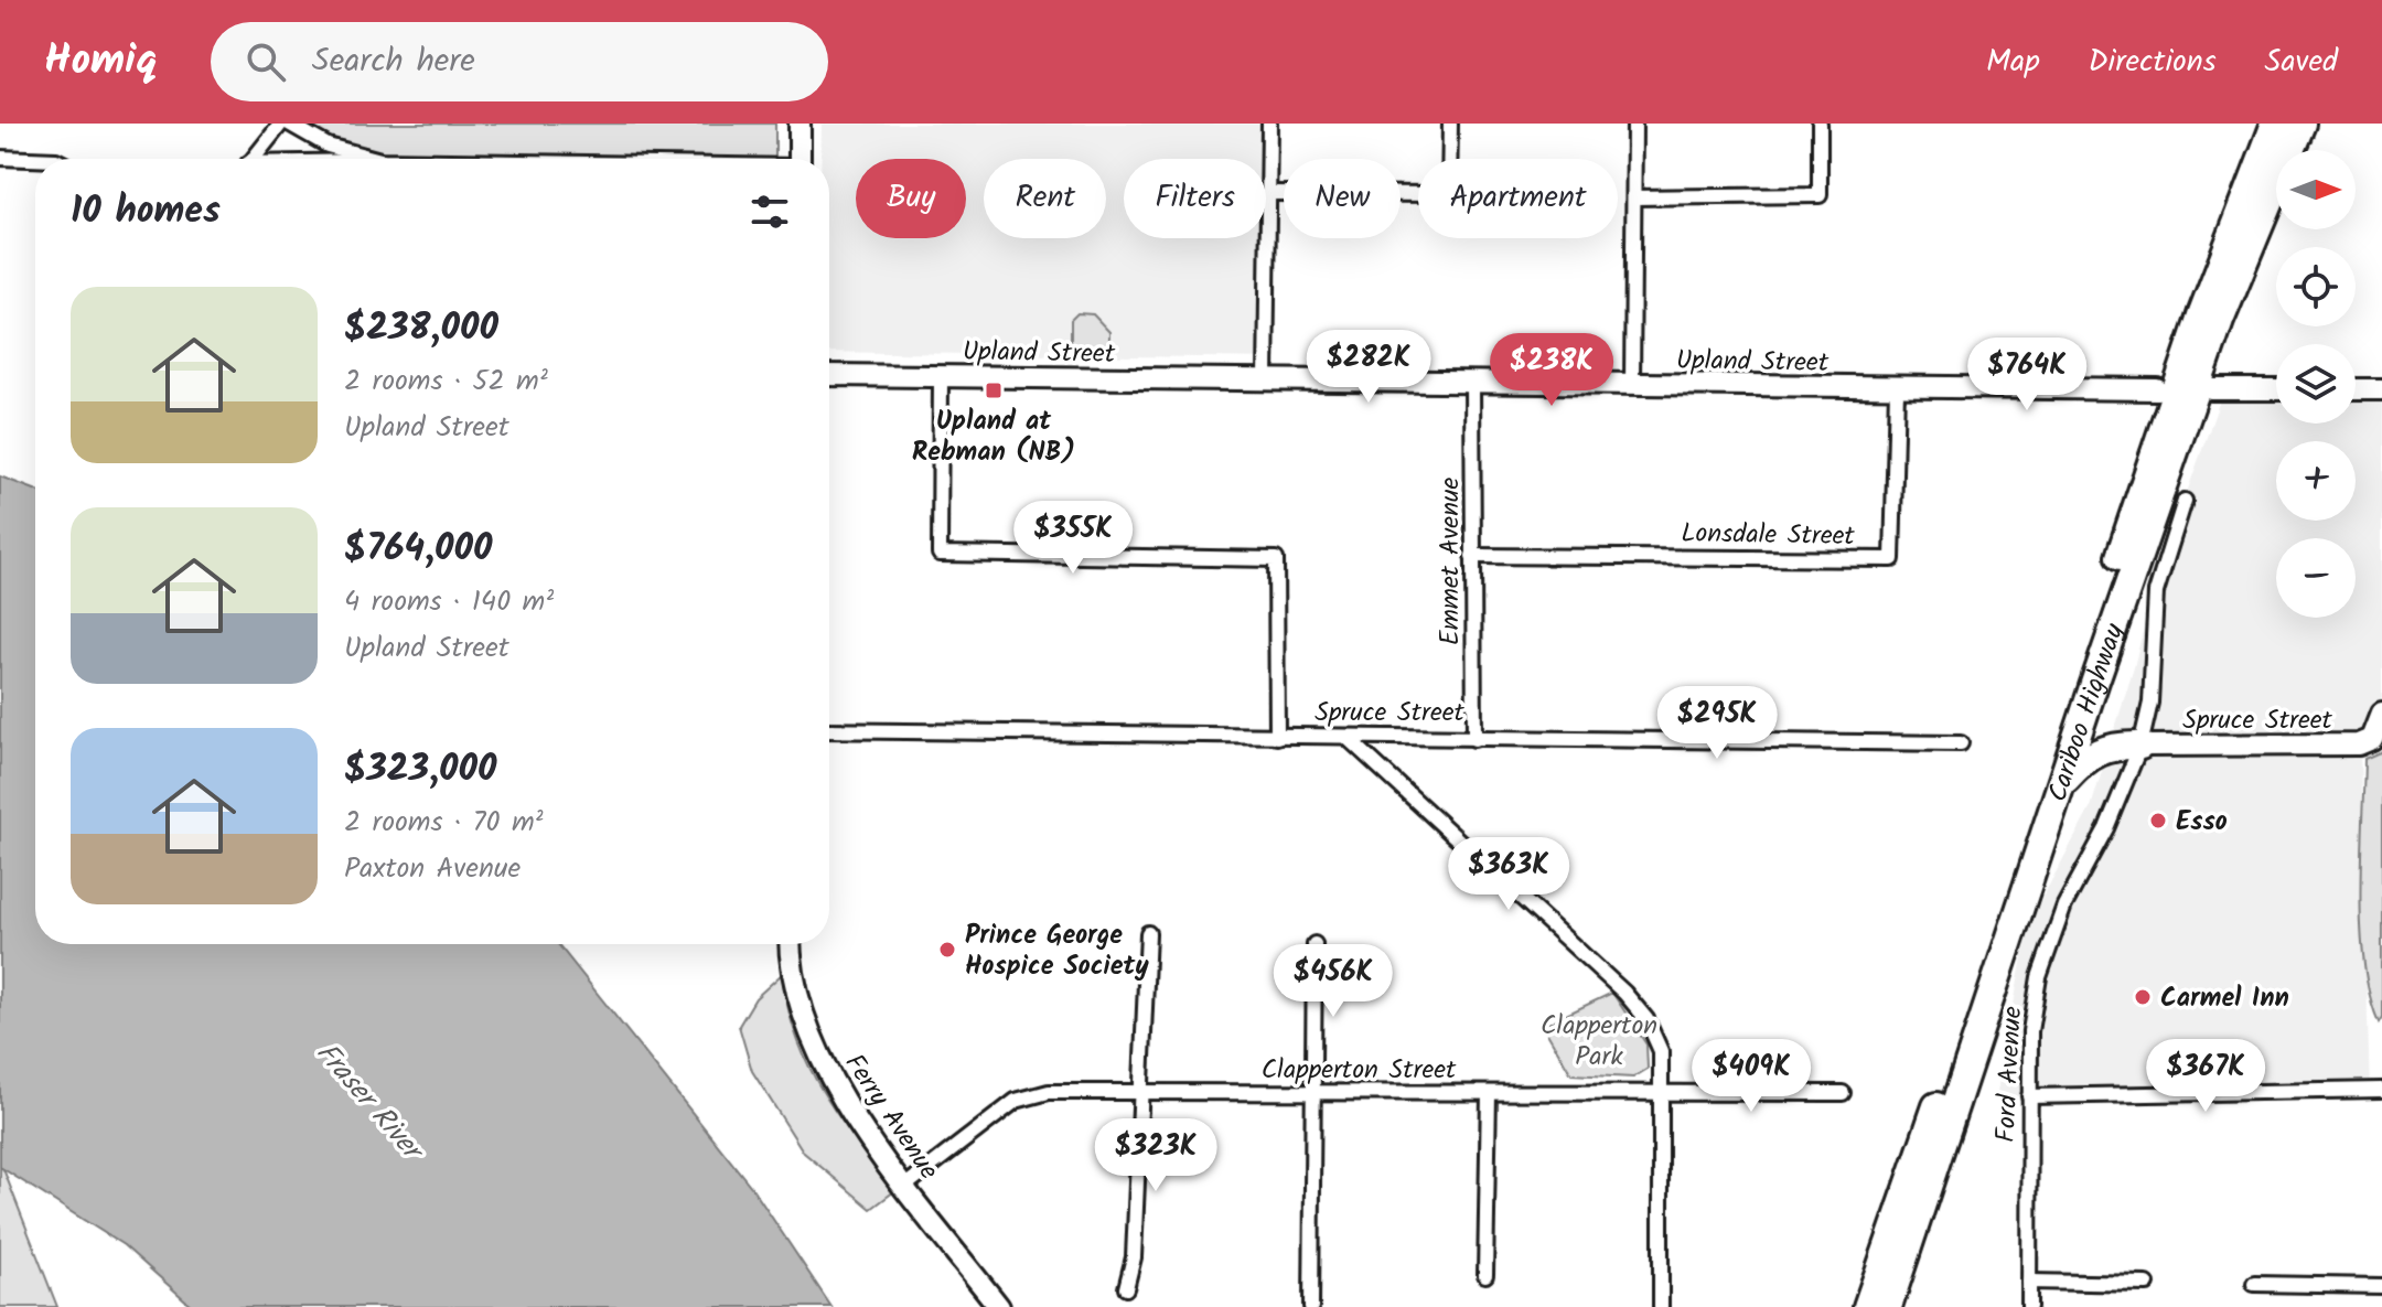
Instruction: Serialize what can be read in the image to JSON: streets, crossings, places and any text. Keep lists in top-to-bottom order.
{
  "streets": {
    "highway": ["Cariboo Highway"],
    "street": [
      "Upland Street",
      "Lonsdale Street",
      "Emmet Avenue",
      "Spruce Street",
      "Clapperton Street",
      "Ford Avenue",
      "Ferry Avenue"
    ]
  },
  "crossings": [
    ["Upland Street", "Lonsdale Street"],
    ["Upland Street", "Emmet Avenue"],
    ["Lonsdale Street", "Emmet Avenue"],
    ["Emmet Avenue", "Spruce Street"],
    ["Spruce Street", "Ford Avenue"],
    ["Clapperton Street", "Ferry Avenue"]
  ],
  "water": ["Fraser River"],
  "parks": ["Clapperton Park"],
  "places": {
    "transit": ["Upland at Rebman (NB)"],
    "other": ["Esso", "Prince George Hospice Society", "Carmel Inn"]
  },
  "north": "right",
  "page": {
    "header": "Homiq",
    "search": "Search here",
    "nav": ["Map", "Directions", "Saved"],
    "map_buttons": ["+", "−"],
    "chip": [
      "Buy",
      "Rent",
      "Filters",
      "New",
      "Apartment"
    ],
    "heading": "10 homes",
    "list": [
      {
        "name": "$238,000",
        "note": "2 rooms · 52 m² · Upland Street"
      },
      {
        "name": "$764,000",
        "note": "4 rooms · 140 m² · Upland Street"
      },
      {
        "name": "$323,000",
        "note": "2 rooms · 70 m² · Paxton Avenue"
      }
    ],
    "price": [
      "$282K",
      "$238K",
      "$764K",
      "$355K",
      "$295K",
      "$363K",
      "$456K",
      "$409K",
      "$367K",
      "$323K"
    ]
  }
}
